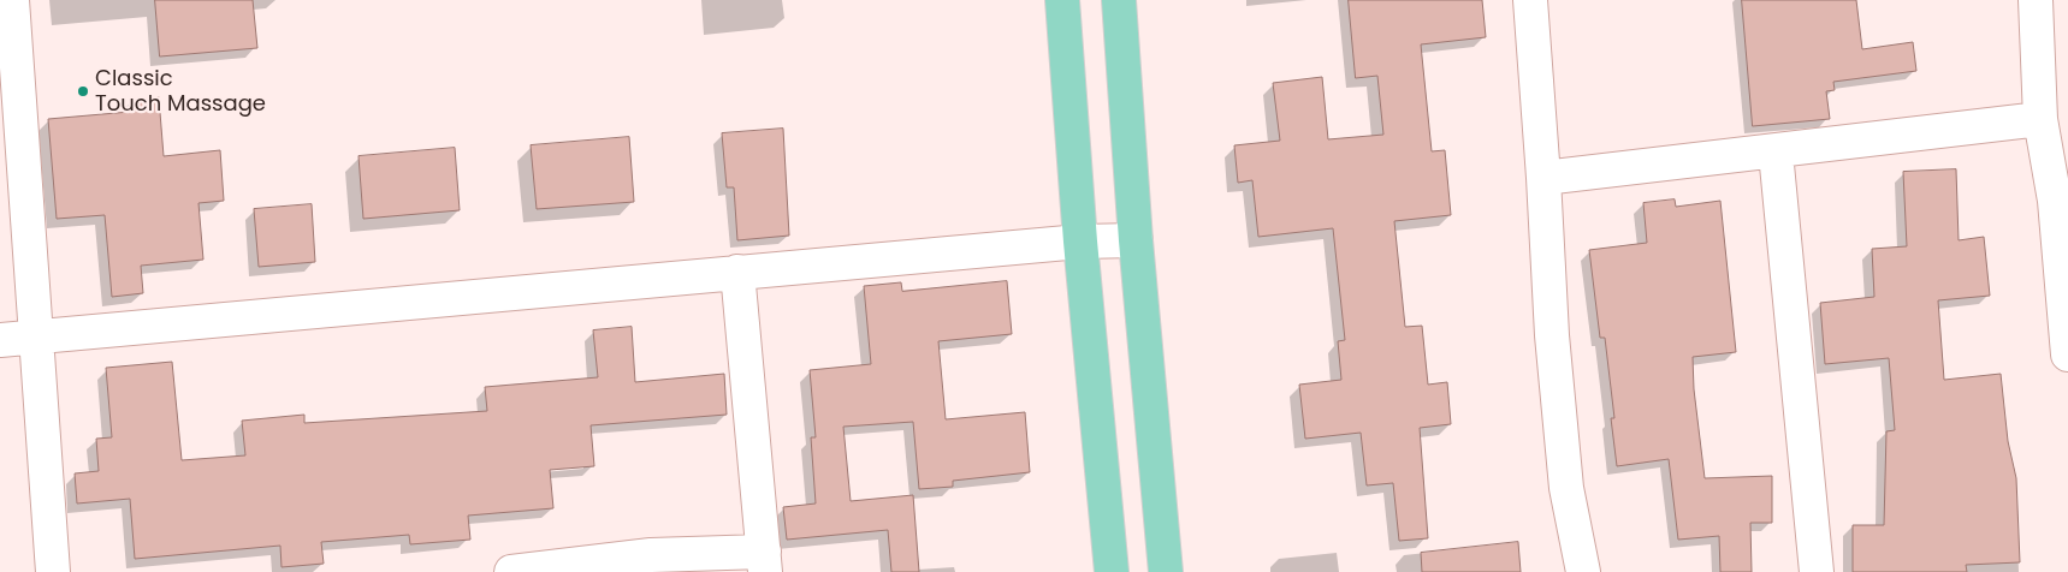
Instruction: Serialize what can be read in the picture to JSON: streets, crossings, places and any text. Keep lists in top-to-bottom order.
{
  "places": ["Classic Touch Massage"]
}
